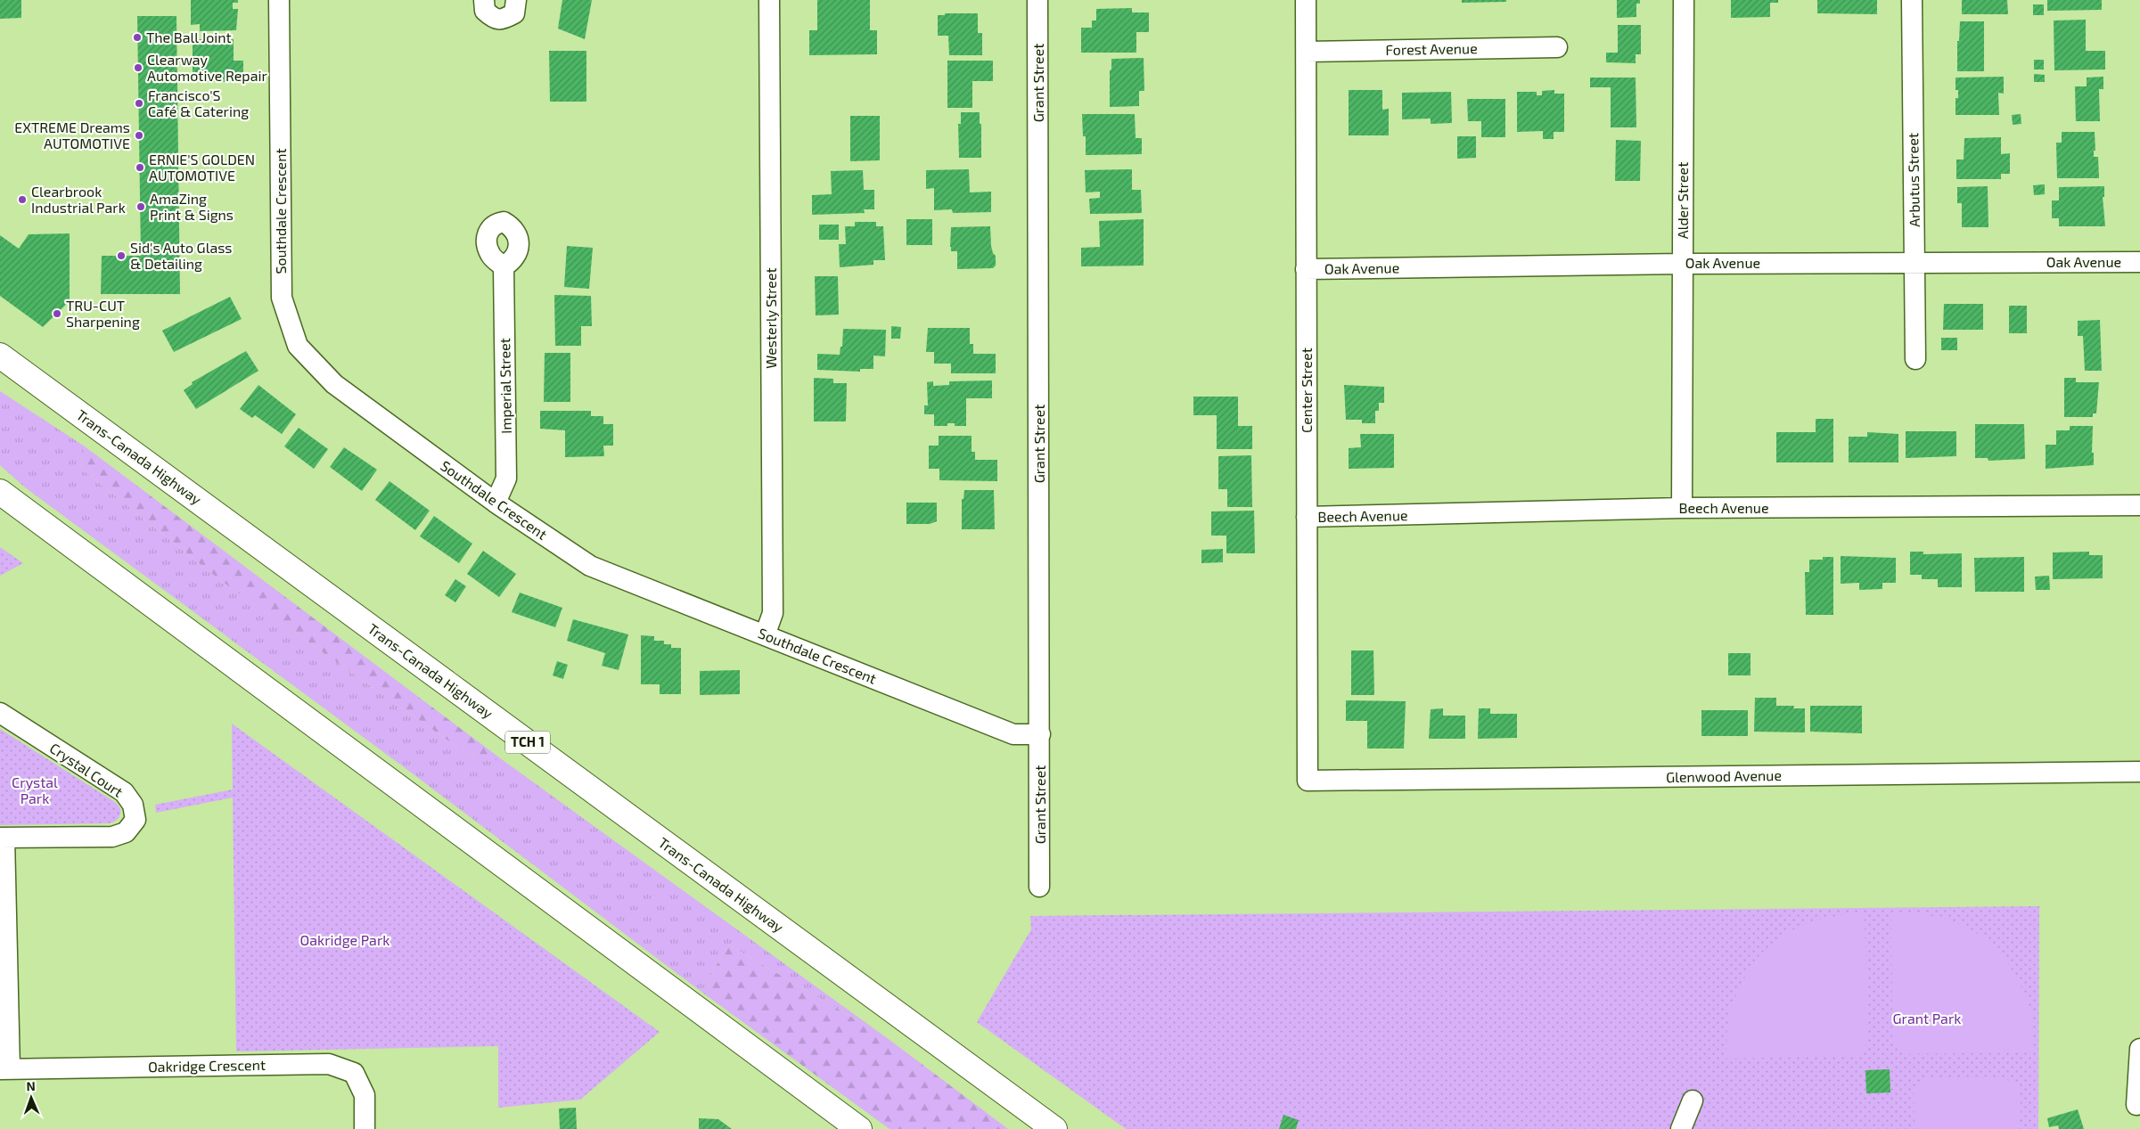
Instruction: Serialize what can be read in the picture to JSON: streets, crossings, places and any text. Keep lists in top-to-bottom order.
{
  "streets": {
    "highway": ["Trans-Canada Highway", "TCH 1"],
    "street": [
      "Forest Avenue",
      "Grant Street",
      "Arbutus Street",
      "Alder Street",
      "Southdale Crescent",
      "Oak Avenue",
      "Westerly Street",
      "Imperial Street",
      "Center Street",
      "Beech Avenue",
      "Crystal Court",
      "Glenwood Avenue",
      "Oakridge Crescent"
    ]
  },
  "crossings": [
    ["Forest Avenue", "Center Street"],
    ["Grant Street", "Southdale Crescent"],
    ["Arbutus Street", "Oak Avenue"],
    ["Alder Street", "Oak Avenue"],
    ["Alder Street", "Beech Avenue"],
    ["Southdale Crescent", "Westerly Street"],
    ["Southdale Crescent", "Imperial Street"],
    ["Oak Avenue", "Center Street"],
    ["Center Street", "Beech Avenue"],
    ["Center Street", "Glenwood Avenue"],
    ["Crystal Court", "Oakridge Crescent"]
  ],
  "parks": ["Crystal Park", "Oakridge Park", "Grant Park"],
  "places": [
    "The Ball Joint",
    "Clearway Automotive Repair",
    "Francisco'S Café & Catering",
    "EXTREME Dreams AUTOMOTIVE",
    "ERNIE'S GOLDEN AUTOMOTIVE",
    "Clearbrook Industrial Park",
    "AmaZing Print & Signs",
    "Sid's Auto Glass & Detailing",
    "TRU-CUT Sharpening"
  ],
  "north": "top"
}
